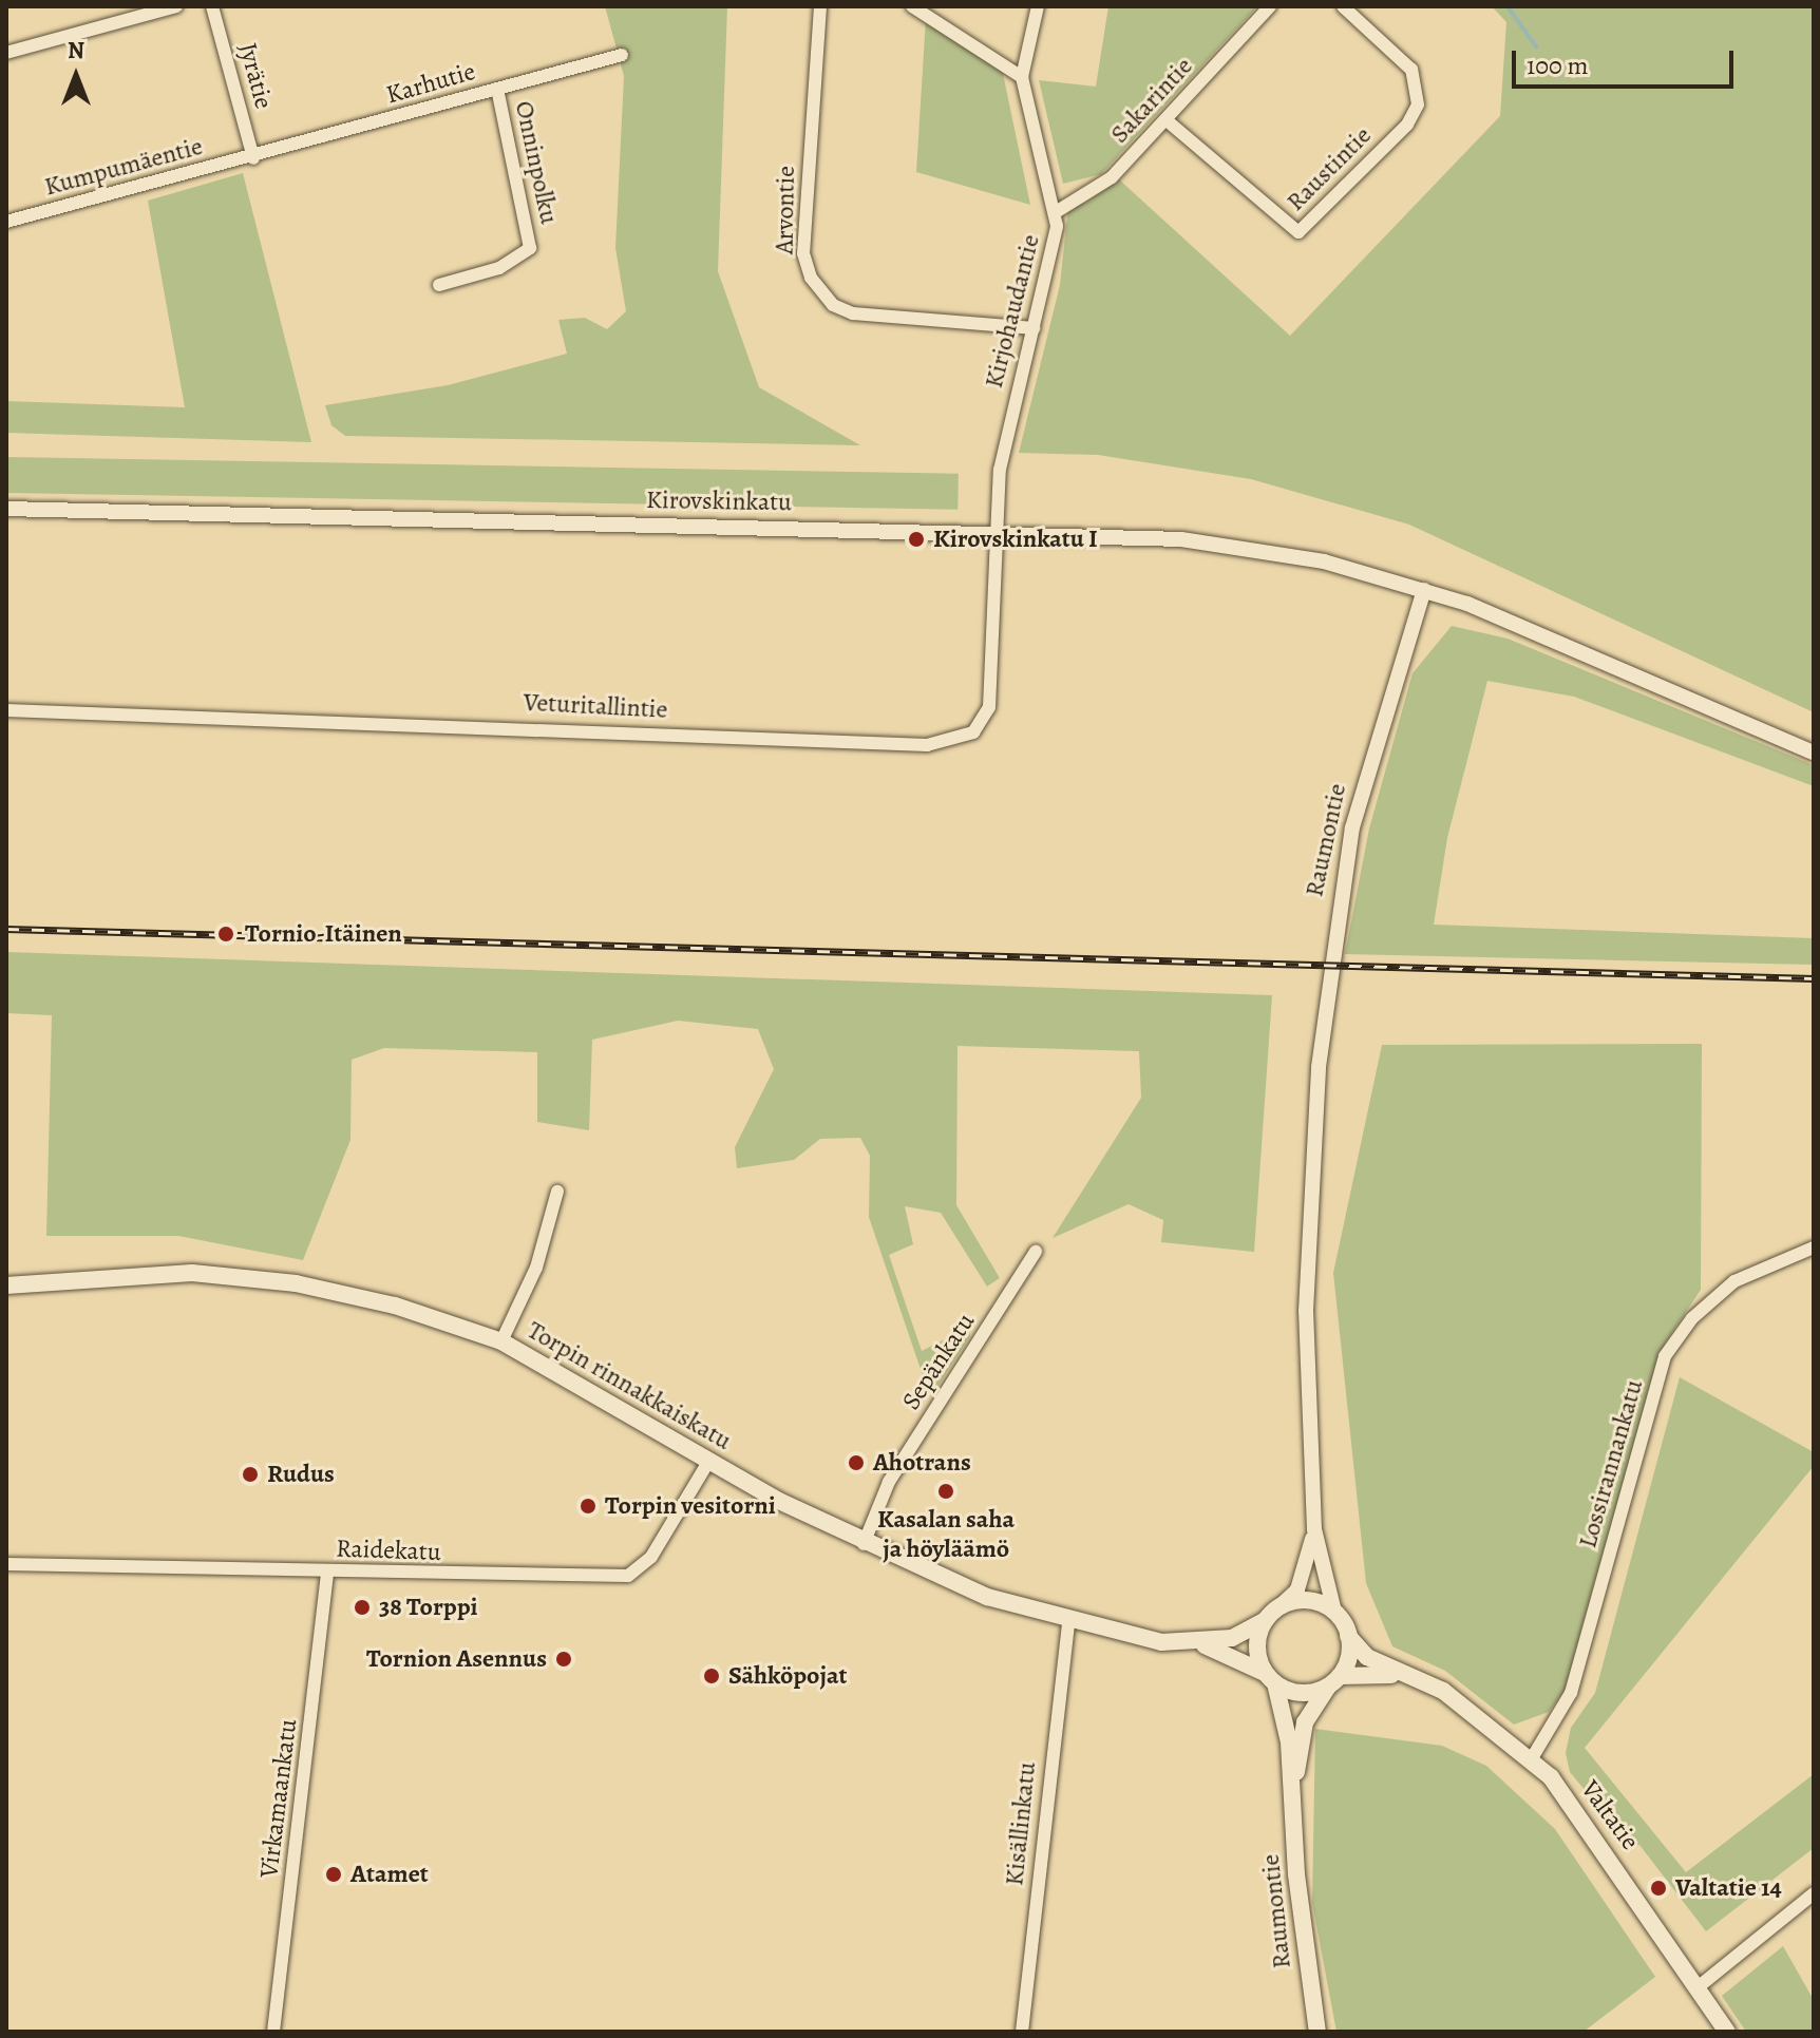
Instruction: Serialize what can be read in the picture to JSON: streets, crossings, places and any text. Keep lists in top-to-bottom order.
{
  "streets": {
    "main road": ["Raumontie", "Torpin rinnakkaiskatu", "Valtatie"],
    "street": [
      "Jyrätie",
      "Karhutie",
      "Sakarintie",
      "Onninpolku",
      "Kumpumäentie",
      "Raustintie",
      "Arvontie",
      "Kirjohaudantie",
      "Kirovskinkatu",
      "Veturitallintie",
      "Sepänkatu",
      "Lossirannankatu",
      "Raidekatu",
      "Virkamaankatu",
      "Kisällinkatu"
    ]
  },
  "crossings": [
    ["Jyrätie", "Karhutie"],
    ["Jyrätie", "Kumpumäentie"],
    ["Karhutie", "Onninpolku"],
    ["Karhutie", "Kumpumäentie"],
    ["Sakarintie", "Raustintie"],
    ["Sakarintie", "Kirjohaudantie"],
    ["Arvontie", "Kirjohaudantie"],
    ["Kirjohaudantie", "Kirovskinkatu"],
    ["Kirjohaudantie", "Veturitallintie"],
    ["Kirovskinkatu", "Veturitallintie"],
    ["Kirovskinkatu", "Raumontie"],
    ["Raumontie", "Torpin rinnakkaiskatu"],
    ["Raumontie", "Valtatie"],
    ["Sepänkatu", "Torpin rinnakkaiskatu"],
    ["Torpin rinnakkaiskatu", "Raidekatu"],
    ["Torpin rinnakkaiskatu", "Valtatie"],
    ["Torpin rinnakkaiskatu", "Kisällinkatu"],
    ["Lossirannankatu", "Valtatie"],
    ["Raidekatu", "Virkamaankatu"]
  ],
  "places": [
    "Kirovskinkatu I",
    "Tornio-Itäinen",
    "Ahotrans",
    "Rudus",
    "Kasalan saha ja höyläämö",
    "Torpin vesitorni",
    "38 Torppi",
    "Tornion Asennus",
    "Sähköpojat",
    "Atamet",
    "Valtatie 14"
  ],
  "scale_bar": "100 m",
  "north": "top"
}
